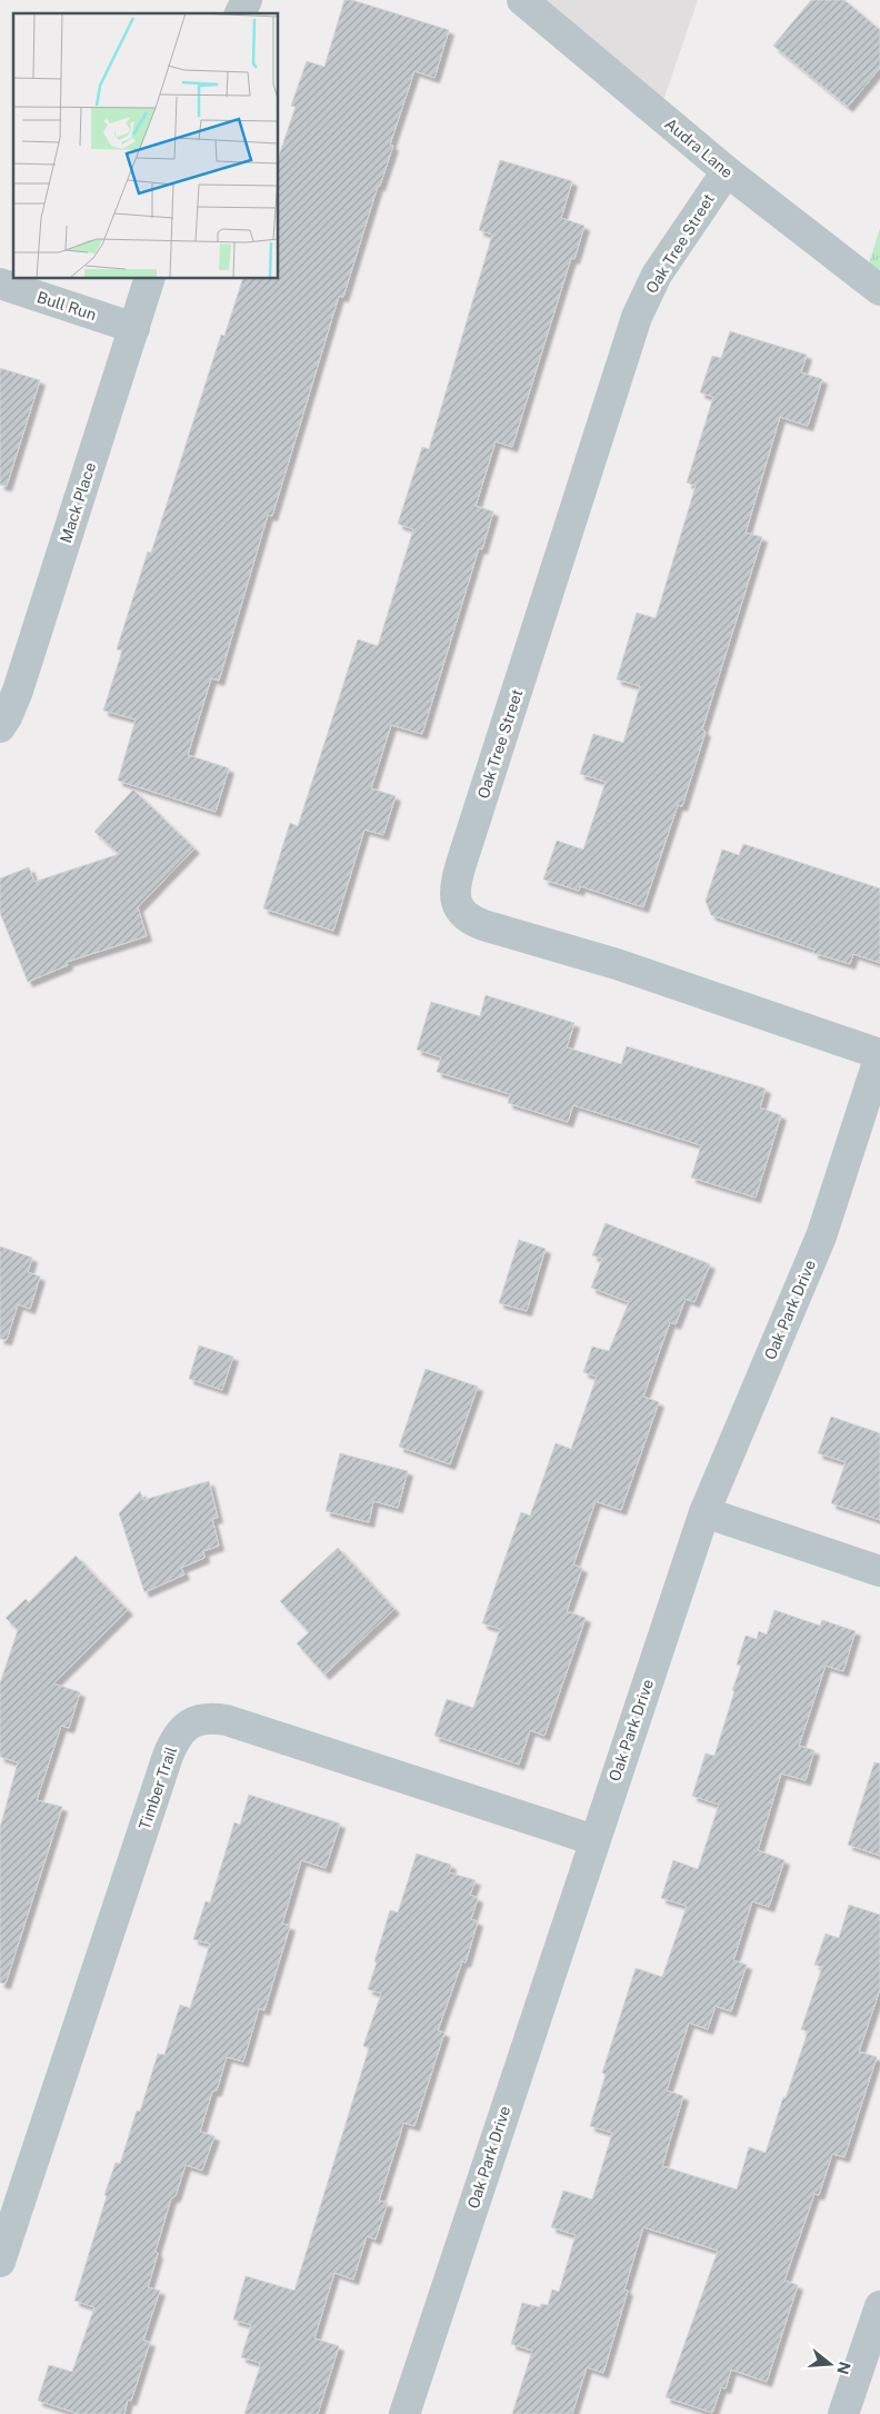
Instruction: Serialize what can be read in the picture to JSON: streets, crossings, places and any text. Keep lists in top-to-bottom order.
{
  "streets": {
    "street": [
      "Audra Lane",
      "Oak Tree Street",
      "Bull Run",
      "Mack Place",
      "Oak Park Drive",
      "Timber Trail"
    ]
  },
  "crossings": [
    ["Audra Lane", "Oak Tree Street"],
    ["Oak Tree Street", "Oak Park Drive"],
    ["Bull Run", "Mack Place"],
    ["Oak Park Drive", "Timber Trail"]
  ],
  "north": "right"
}
